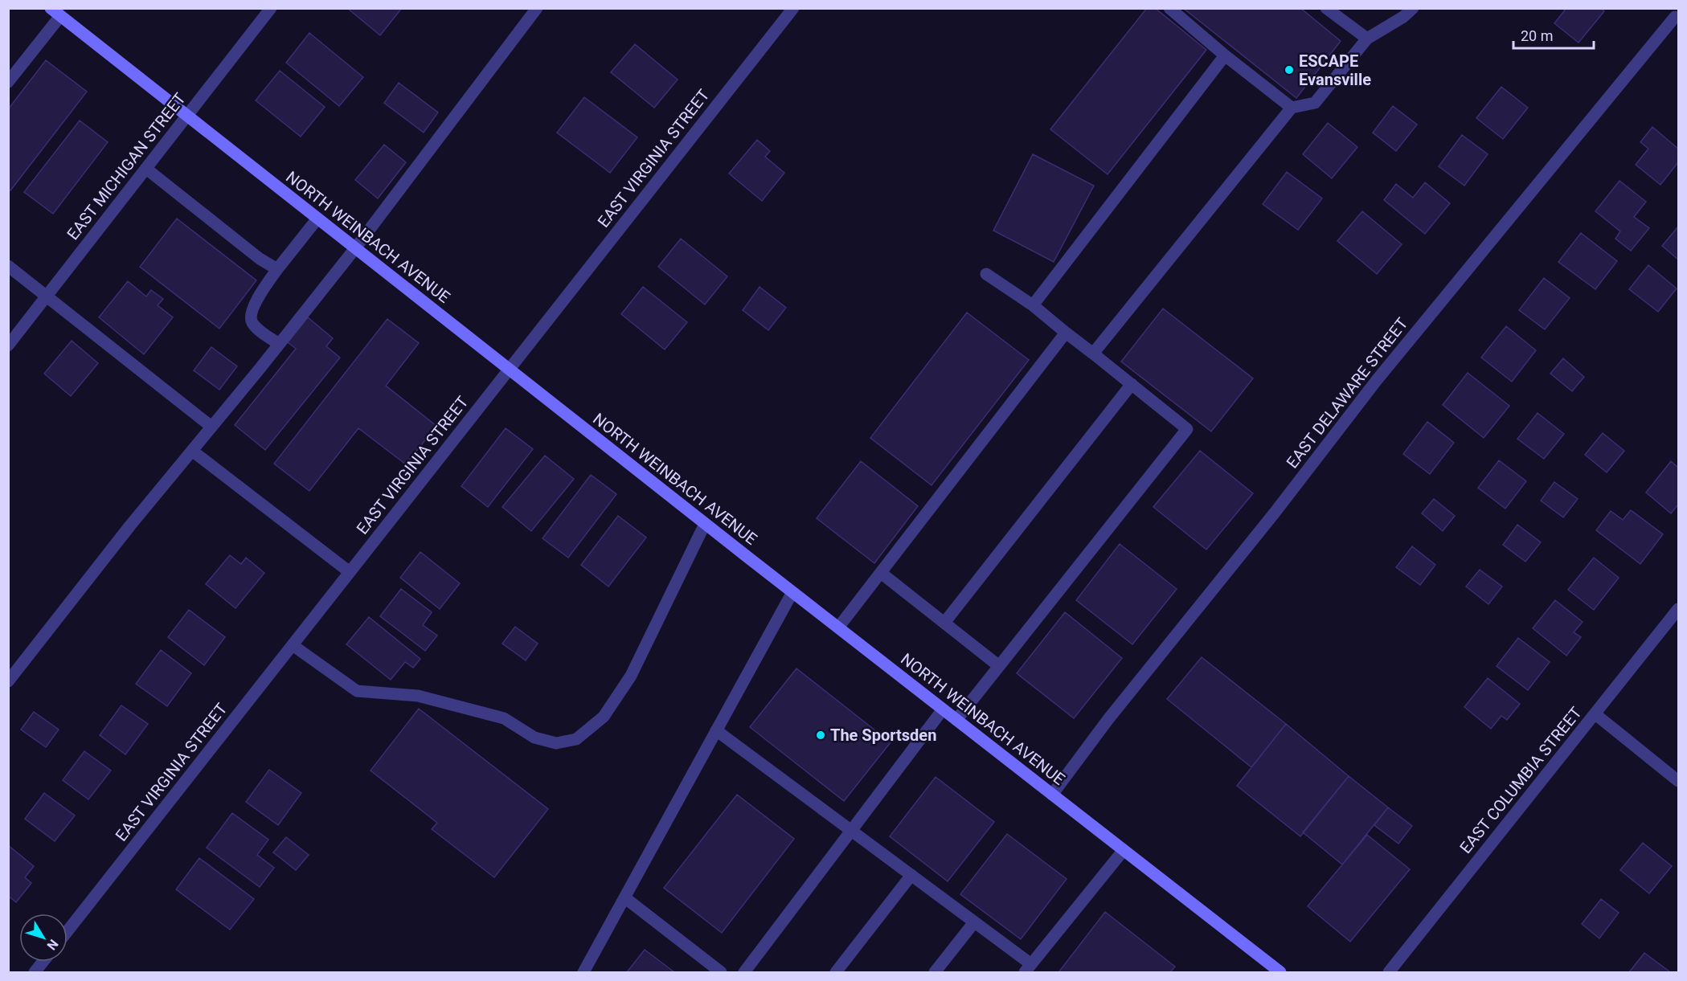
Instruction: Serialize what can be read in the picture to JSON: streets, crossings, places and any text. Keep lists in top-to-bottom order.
{
  "streets": {
    "main road": ["NORTH WEINBACH AVENUE"],
    "street": [
      "EAST VIRGINIA STREET",
      "EAST MICHIGAN STREET",
      "EAST DELAWARE STREET",
      "EAST COLUMBIA STREET"
    ]
  },
  "crossings": [
    ["EAST VIRGINIA STREET", "NORTH WEINBACH AVENUE"],
    ["EAST MICHIGAN STREET", "NORTH WEINBACH AVENUE"],
    ["NORTH WEINBACH AVENUE", "EAST DELAWARE STREET"]
  ],
  "places": ["ESCAPE Evansville", "The Sportsden"],
  "scale_bar": "20 m",
  "north": "bottom right"
}
